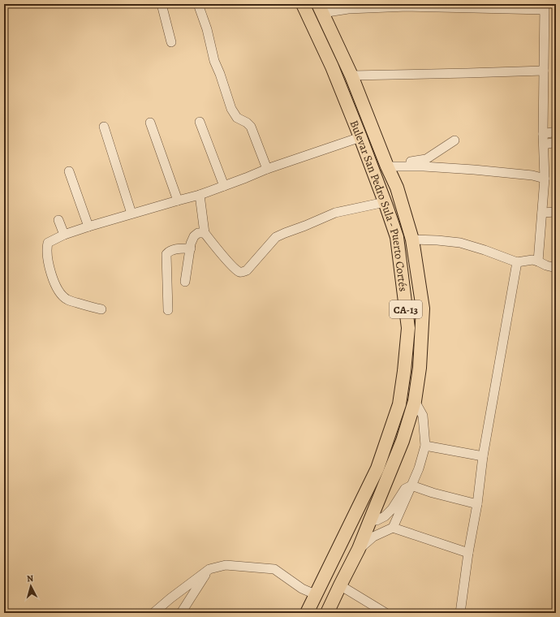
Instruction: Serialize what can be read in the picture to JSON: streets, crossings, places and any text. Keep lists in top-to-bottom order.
{
  "streets": {
    "highway": ["Bulevar San Pedro Sula - Puerto Cortés", "CA-13"]
  },
  "north": "top"
}
